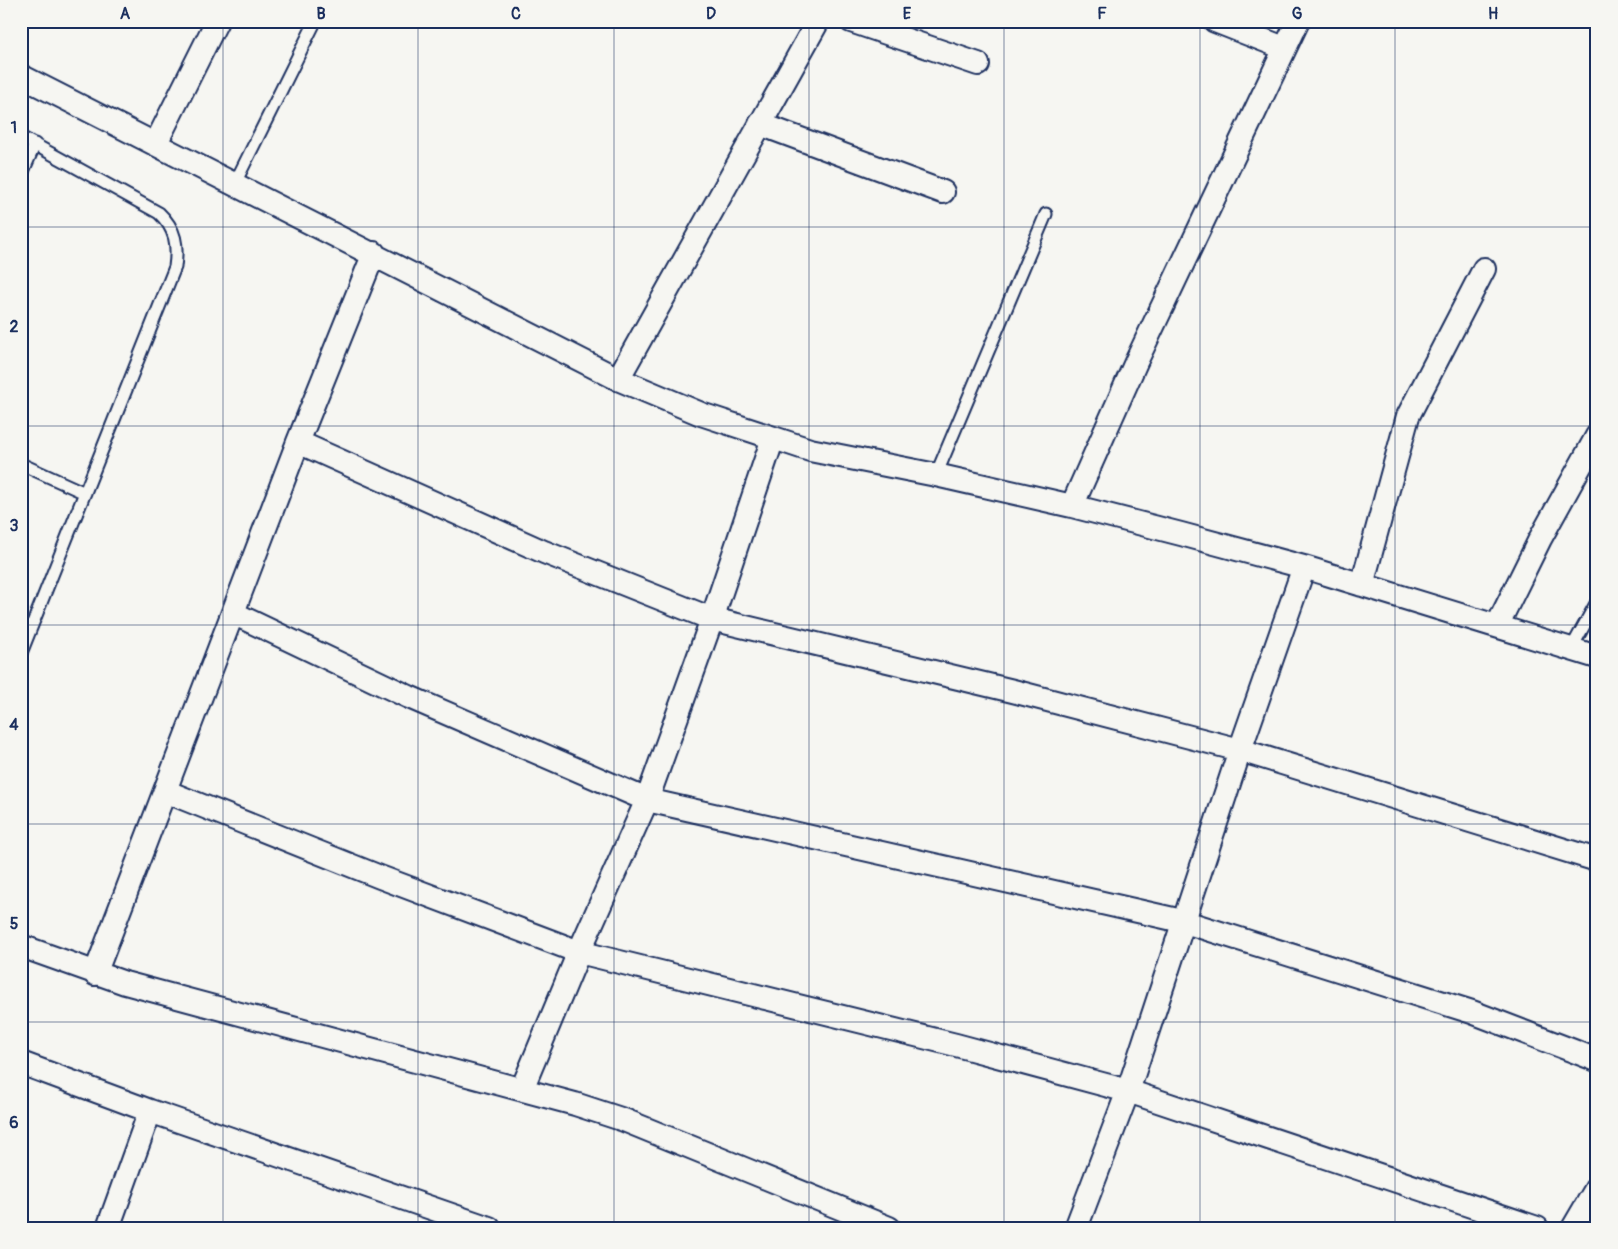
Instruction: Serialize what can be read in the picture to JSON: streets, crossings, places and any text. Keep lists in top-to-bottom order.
{
  "grid": {
    "columns": [
      "A",
      "B",
      "C",
      "D",
      "E",
      "F",
      "G",
      "H"
    ],
    "rows": [
      "1",
      "2",
      "3",
      "4",
      "5",
      "6"
    ]
  }
}
